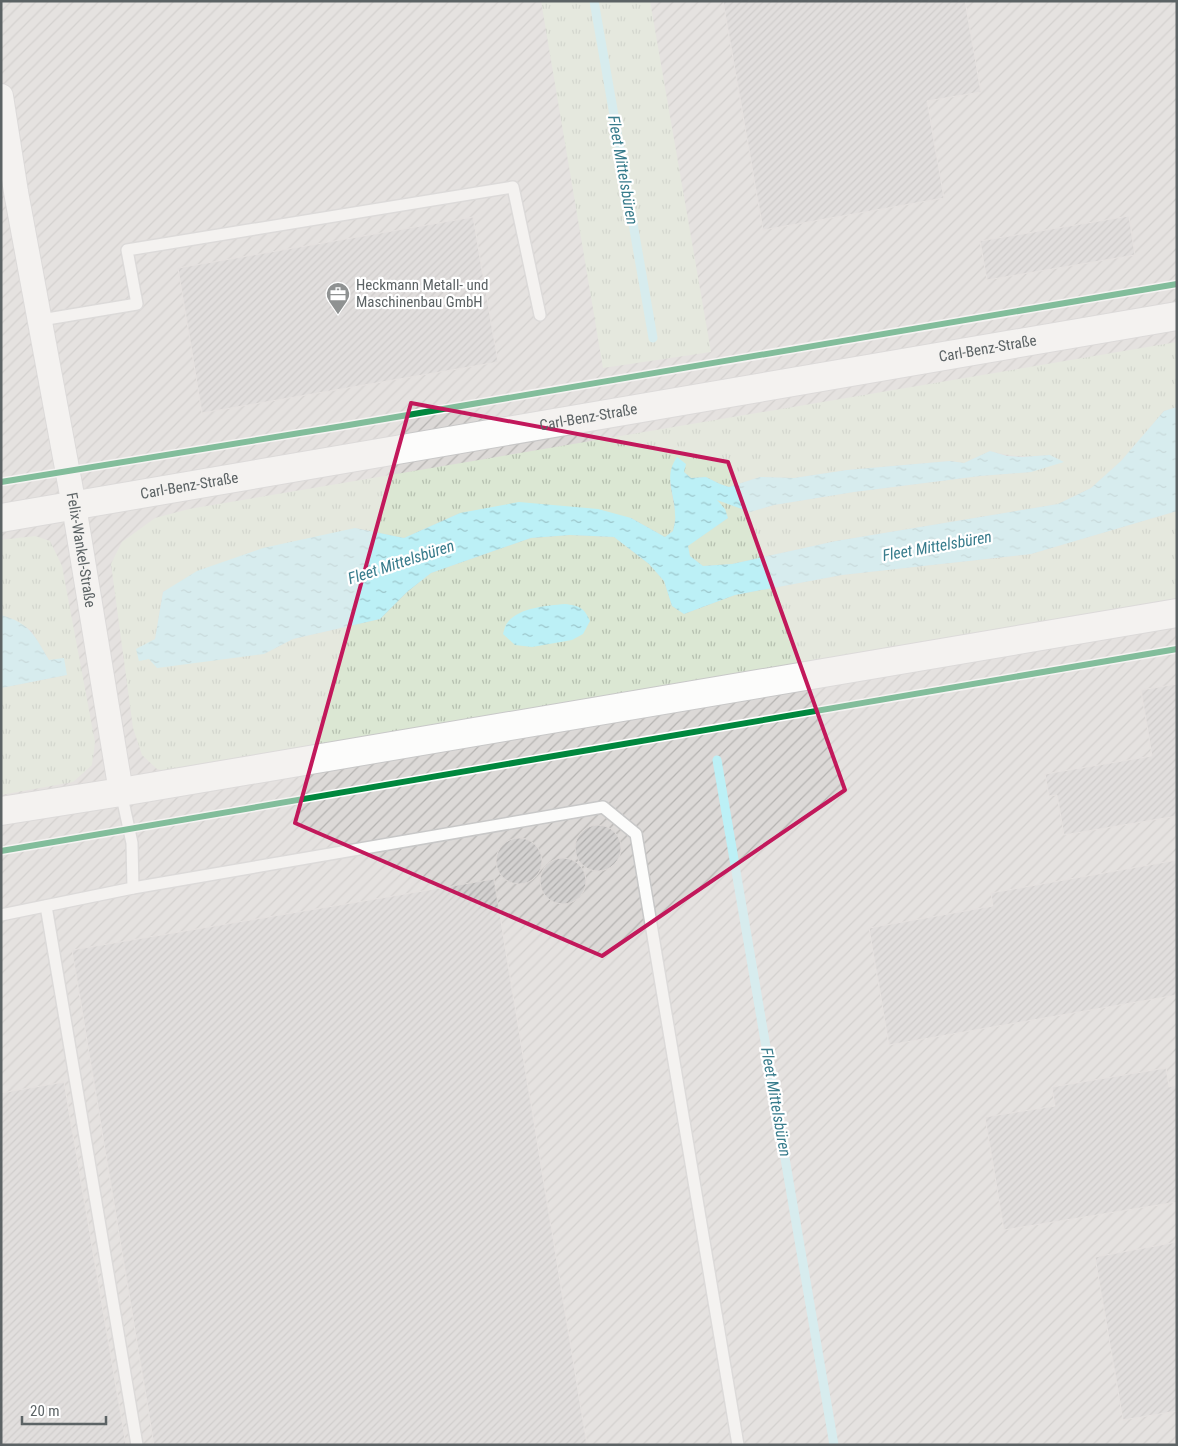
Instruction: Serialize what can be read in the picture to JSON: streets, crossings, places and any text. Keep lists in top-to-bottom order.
{
  "streets": {
    "street": ["Carl-Benz-Straße", "Felix-Wankel-Straße"]
  },
  "crossings": [
    ["Carl-Benz-Straße", "Felix-Wankel-Straße"]
  ],
  "water": ["Fleet Mittelsbüren"],
  "places": {
    "office": ["Heckmann Metall- und Maschinenbau GmbH"]
  },
  "scale_bar": "20 m"
}
